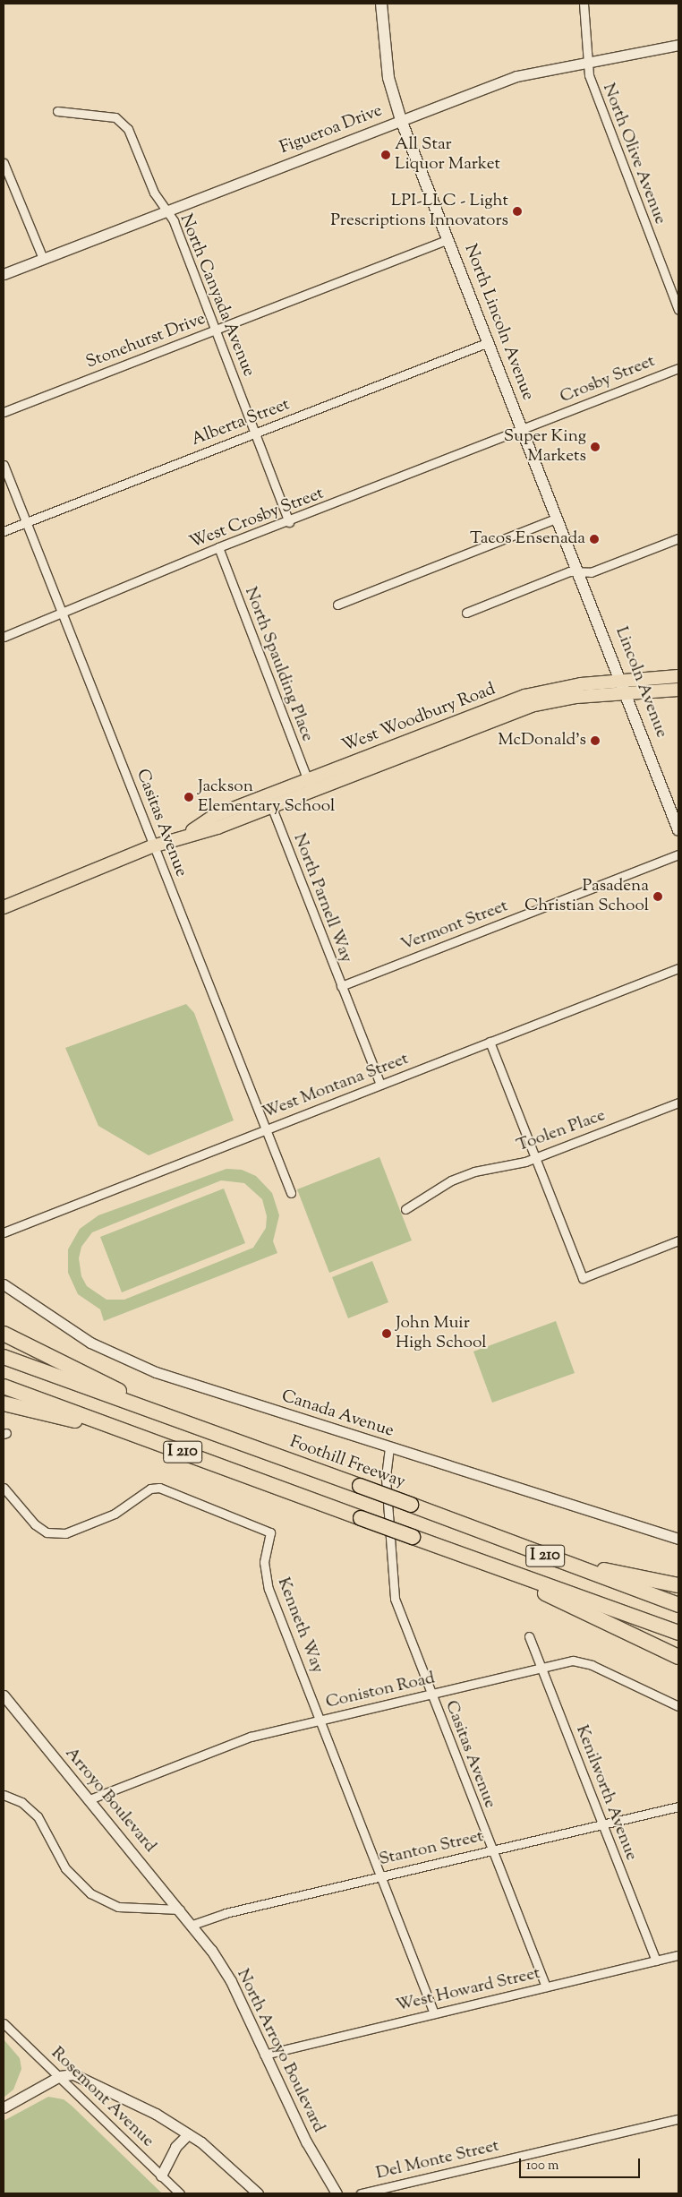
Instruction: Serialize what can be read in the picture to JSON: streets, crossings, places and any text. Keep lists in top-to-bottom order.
{
  "streets": {
    "highway": ["I 210", "Foothill Freeway"],
    "main road": ["North Lincoln Avenue", "Lincoln Avenue", "West Woodbury Road"],
    "street": [
      "Figueroa Drive",
      "North Olive Avenue",
      "North Canyada Avenue",
      "Stonehurst Drive",
      "Crosby Street",
      "Alberta Street",
      "West Crosby Street",
      "North Spaulding Place",
      "Casitas Avenue",
      "North Parnell Way",
      "Vermont Street",
      "West Montana Street",
      "Toolen Place",
      "Canada Avenue",
      "Kenneth Way",
      "Coniston Road",
      "Kenilworth Avenue",
      "Arroyo Boulevard",
      "Stanton Street",
      "West Howard Street",
      "North Arroyo Boulevard",
      "Rosemont Avenue",
      "Del Monte Street"
    ]
  },
  "crossings": [
    ["Figueroa Drive", "North Olive Avenue"],
    ["Figueroa Drive", "North Canyada Avenue"],
    ["Figueroa Drive", "North Lincoln Avenue"],
    ["North Canyada Avenue", "Stonehurst Drive"],
    ["North Canyada Avenue", "Alberta Street"],
    ["North Canyada Avenue", "West Crosby Street"],
    ["North Lincoln Avenue", "Stonehurst Drive"],
    ["North Lincoln Avenue", "Crosby Street"],
    ["North Lincoln Avenue", "Alberta Street"],
    ["North Lincoln Avenue", "West Crosby Street"],
    ["North Lincoln Avenue", "Lincoln Avenue"],
    ["Crosby Street", "West Crosby Street"],
    ["Alberta Street", "Casitas Avenue"],
    ["West Crosby Street", "North Spaulding Place"],
    ["West Crosby Street", "Casitas Avenue"],
    ["North Spaulding Place", "West Woodbury Road"],
    ["Lincoln Avenue", "West Woodbury Road"],
    ["West Woodbury Road", "Casitas Avenue"],
    ["West Woodbury Road", "North Parnell Way"],
    ["Casitas Avenue", "West Montana Street"],
    ["Casitas Avenue", "Canada Avenue"],
    ["Casitas Avenue", "Coniston Road"],
    ["Casitas Avenue", "Stanton Street"],
    ["Casitas Avenue", "West Howard Street"],
    ["North Parnell Way", "Vermont Street"],
    ["North Parnell Way", "West Montana Street"],
    ["Kenneth Way", "Coniston Road"],
    ["Kenneth Way", "Stanton Street"],
    ["Kenneth Way", "West Howard Street"],
    ["Coniston Road", "Kenilworth Avenue"],
    ["Coniston Road", "Arroyo Boulevard"],
    ["Kenilworth Avenue", "Stanton Street"],
    ["Kenilworth Avenue", "West Howard Street"],
    ["Arroyo Boulevard", "Stanton Street"],
    ["Arroyo Boulevard", "North Arroyo Boulevard"],
    ["Stanton Street", "North Arroyo Boulevard"],
    ["West Howard Street", "North Arroyo Boulevard"]
  ],
  "places": [
    "All Star Liquor Market",
    "LPI-LLC - Light Prescriptions Innovators",
    "Super King Markets",
    "Tacos Ensenada",
    "McDonald's",
    "Jackson Elementary School",
    "Pasadena Christian School",
    "John Muir High School"
  ],
  "scale_bar": "100 m"
}
